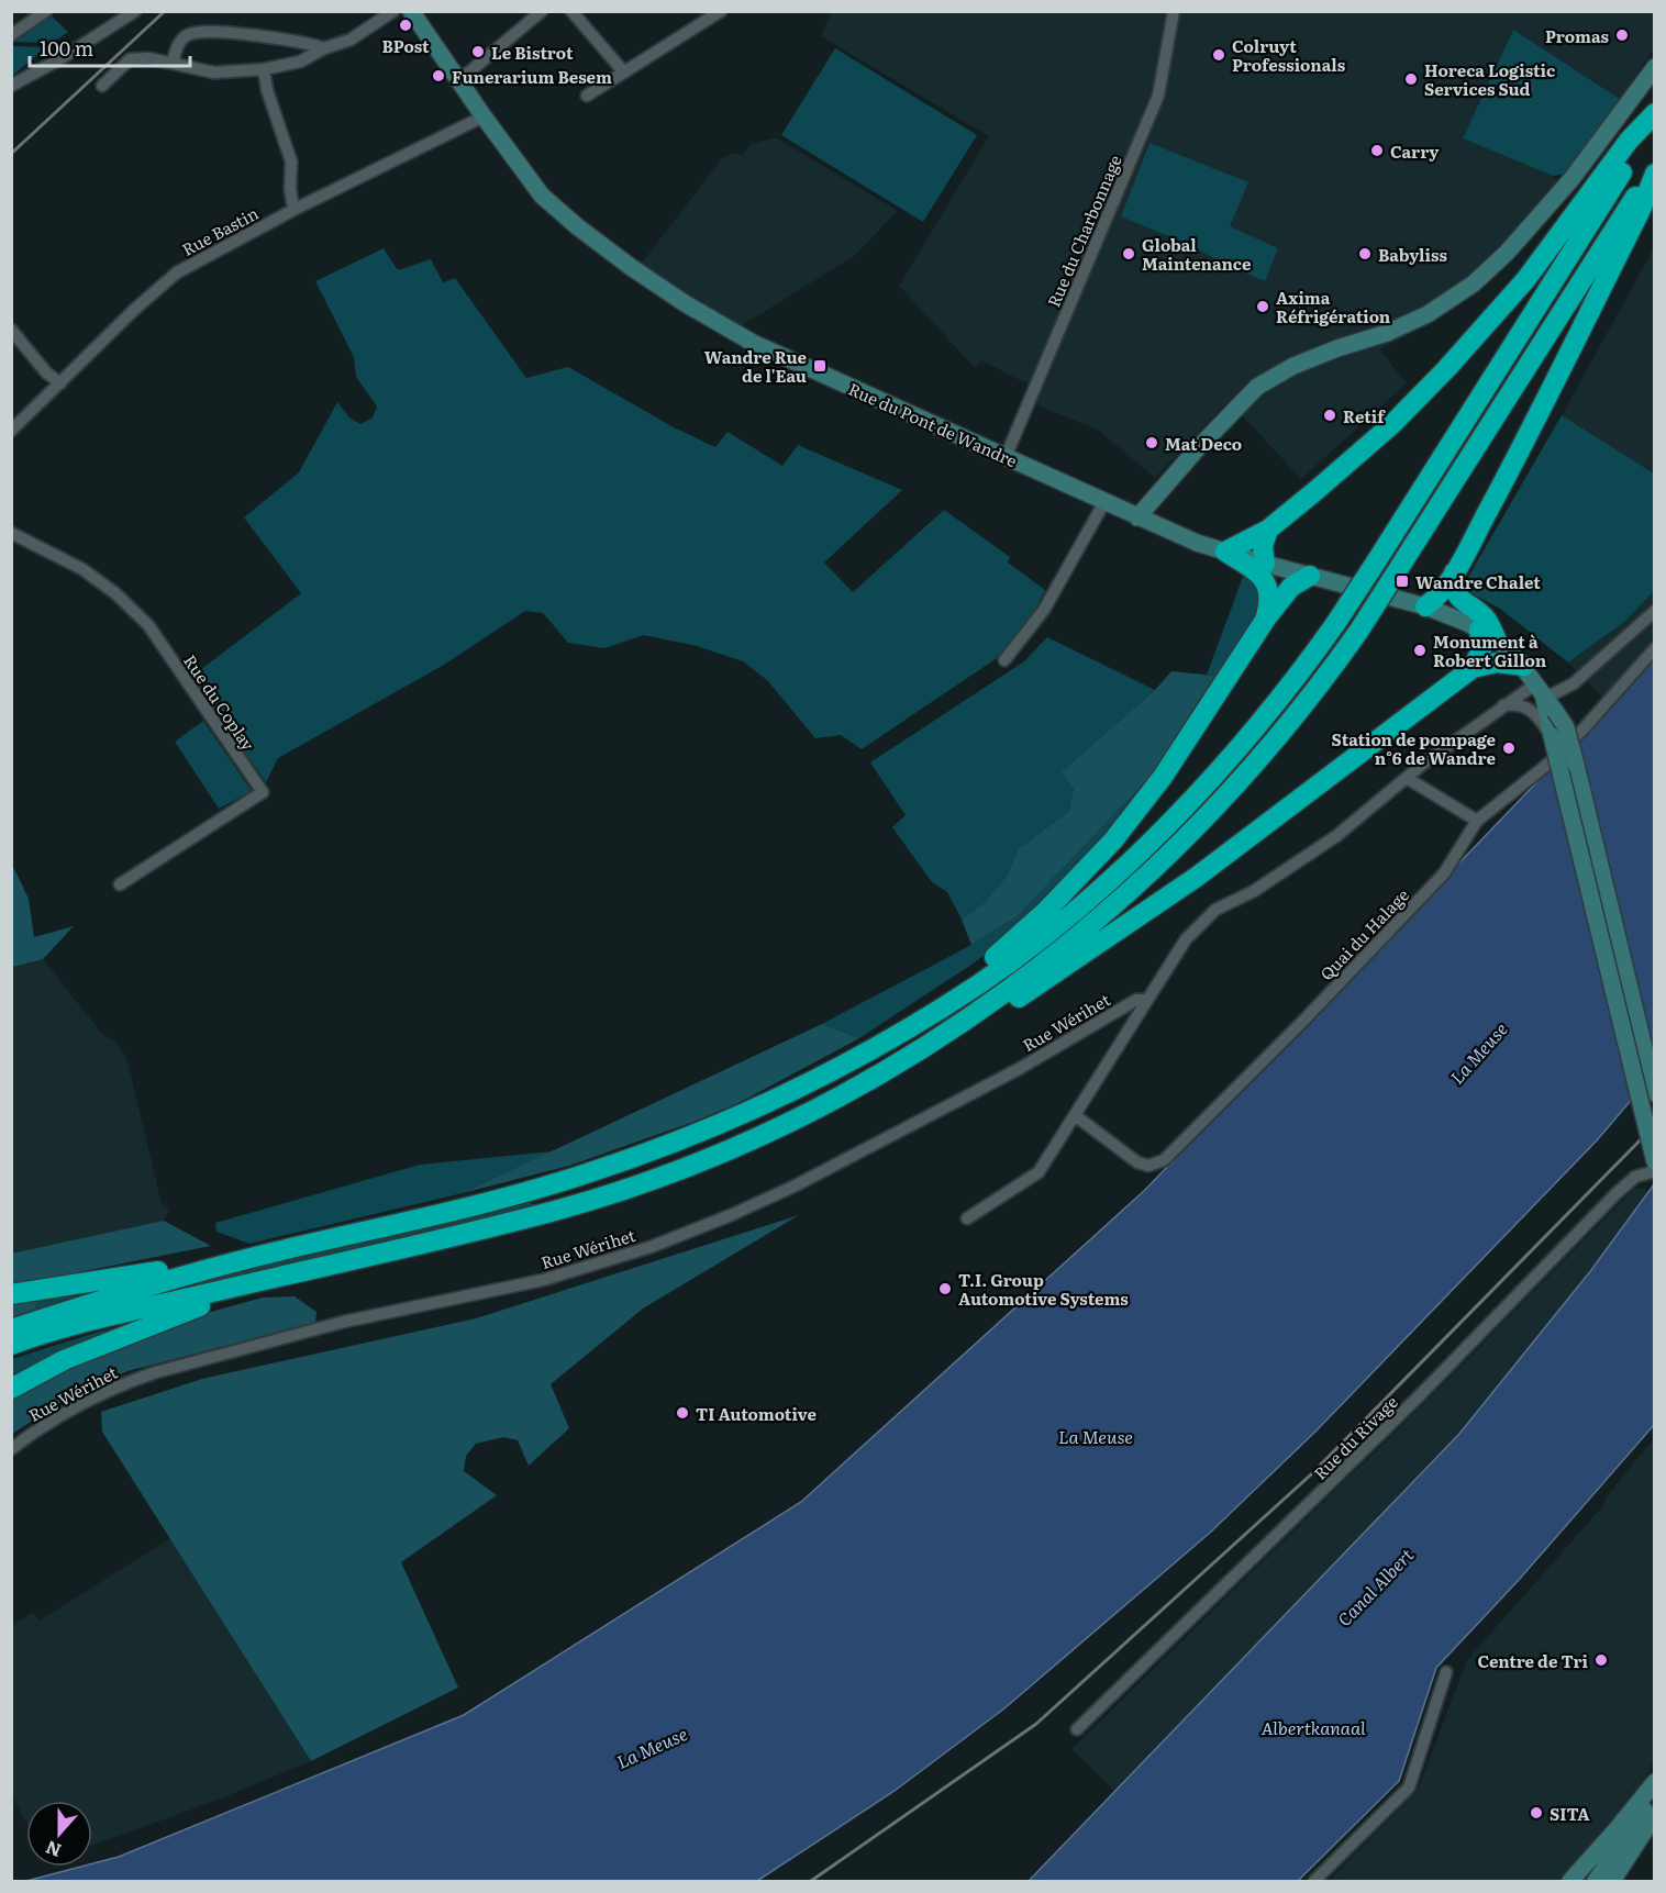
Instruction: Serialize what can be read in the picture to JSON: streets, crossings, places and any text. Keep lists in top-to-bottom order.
{
  "streets": {
    "main road": ["Rue du Pont de Wandre"],
    "street": [
      "Rue Bastin",
      "Rue du Charbonnage",
      "Rue du Coplay",
      "Quai du Halage",
      "Rue Wérihet",
      "Rue du Rivage"
    ]
  },
  "crossings": [
    ["Rue Bastin", "Rue du Pont de Wandre"],
    ["Rue du Charbonnage", "Rue du Pont de Wandre"],
    ["Rue du Pont de Wandre", "Rue Wérihet"],
    ["Quai du Halage", "Rue Wérihet"]
  ],
  "water": ["La Meuse", "Canal Albert", "Albertkanaal"],
  "places": {
    "other": [
      "BPost",
      "Promas",
      "Le Bistrot",
      "Colruyt Professionals",
      "Funerarium Besem",
      "Horeca Logistic Services Sud",
      "Carry",
      "Global Maintenance",
      "Babyliss",
      "Axima Réfrigération",
      "Retif",
      "Mat Deco",
      "Monument à Robert Gillon",
      "Station de pompage n°6 de Wandre",
      "T.I. Group Automotive Systems",
      "TI Automotive",
      "Centre de Tri",
      "SITA"
    ],
    "transit": ["Wandre Rue de l'Eau", "Wandre Chalet"]
  },
  "scale_bar": "100 m",
  "north": "bottom"
}
